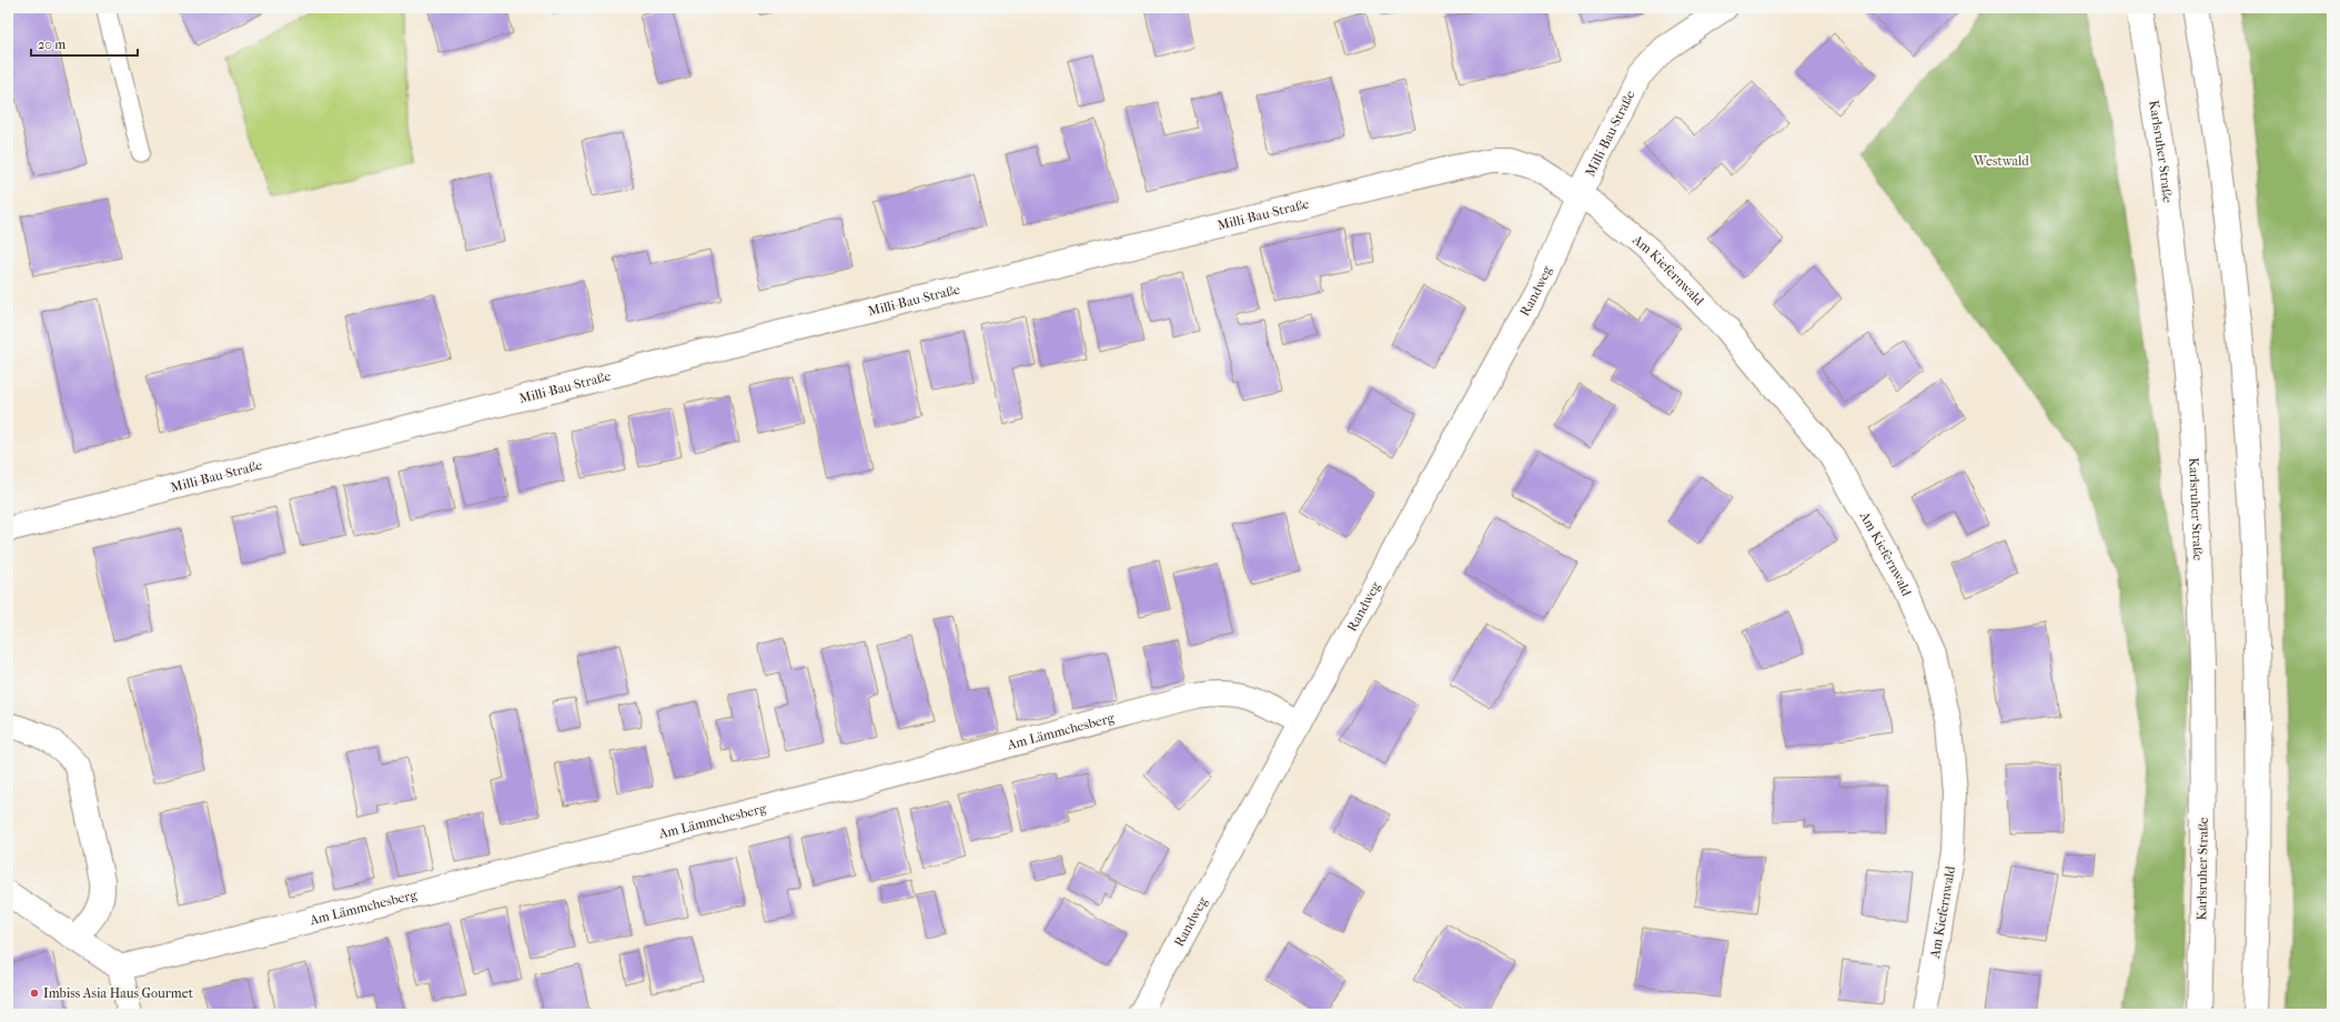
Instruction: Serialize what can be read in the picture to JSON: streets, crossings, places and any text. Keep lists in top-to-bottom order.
{
  "streets": {
    "street": [
      "Milli-Bau-Straße",
      "Karlsruher Straße",
      "Am Kiefernwald",
      "Randweg",
      "Am Lämmchesberg"
    ]
  },
  "crossings": [
    ["Milli-Bau-Straße", "Am Kiefernwald"],
    ["Milli-Bau-Straße", "Randweg"],
    ["Am Kiefernwald", "Randweg"],
    ["Randweg", "Am Lämmchesberg"]
  ],
  "parks": ["Westwald"],
  "places": ["Imbiss Asia Haus Gourmet"],
  "scale_bar": "20 m"
}
